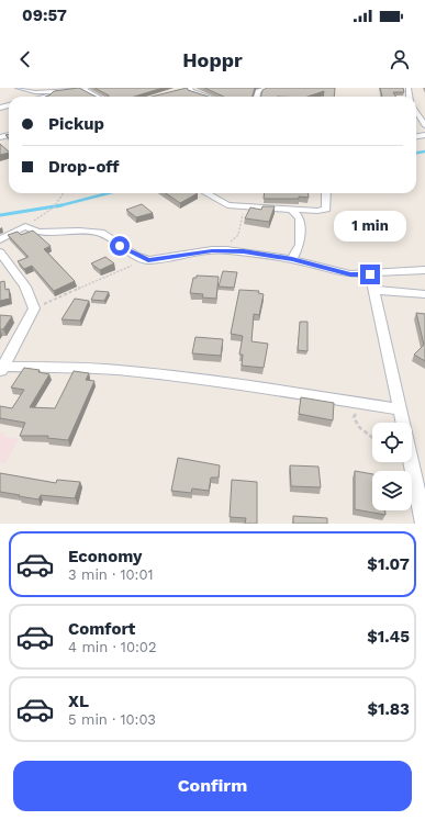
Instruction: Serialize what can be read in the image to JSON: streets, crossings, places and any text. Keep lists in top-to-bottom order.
{
  "page": {
    "status": "09:57",
    "header": "Hoppr",
    "banner": ["Pickup", "Drop-off"],
    "bubble": "1 min",
    "list": [
      {
        "name": "Economy",
        "note": "3 min · 10:01",
        "value": "$1.07"
      },
      {
        "name": "Comfort",
        "note": "4 min · 10:02",
        "value": "$1.45"
      },
      {
        "name": "XL",
        "note": "5 min · 10:03",
        "value": "$1.83"
      }
    ],
    "buttons": "Confirm"
  }
}
